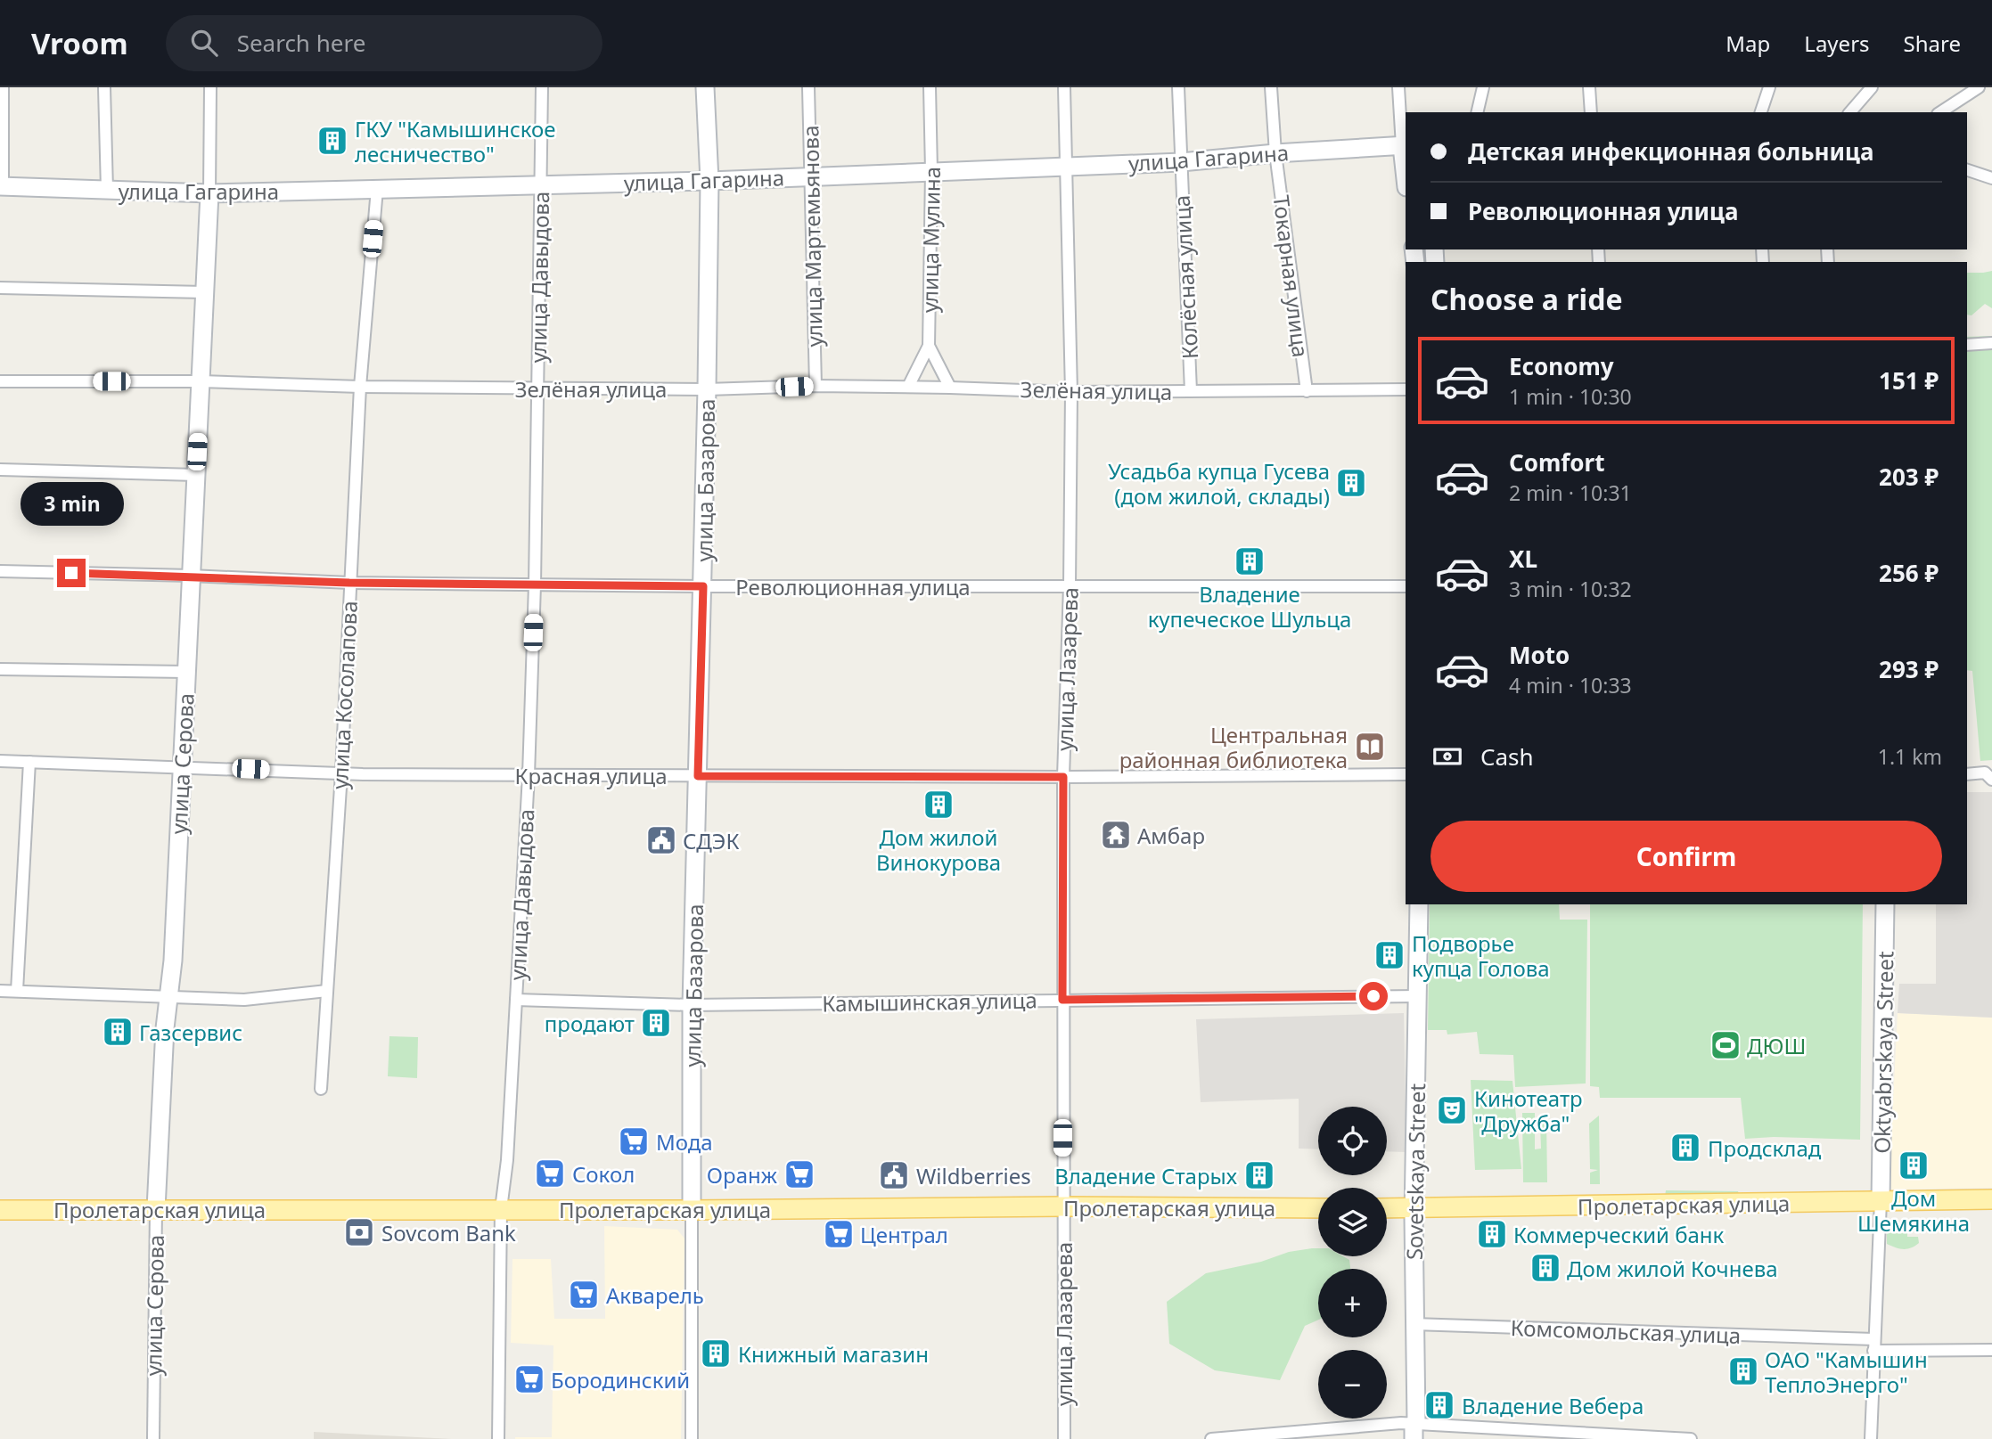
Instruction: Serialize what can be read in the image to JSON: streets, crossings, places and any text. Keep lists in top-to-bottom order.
{
  "streets": {
    "main road": ["Пролетарская улица"],
    "street": [
      "улица Гагарина",
      "улица Мартемьянова",
      "улица Мулина",
      "Токарная улица",
      "улица Давыдова",
      "Колёсная улица",
      "Зелёная улица",
      "улица Базарова",
      "Революционная улица",
      "улица Лазарева",
      "улица Косолапова",
      "улица Серова",
      "Красная улица",
      "Камышинская улица",
      "Oktyabrskaya Street",
      "Sovetskaya Street",
      "Комсомольская улица"
    ]
  },
  "crossings": [
    ["улица Гагарина", "улица Мартемьянова"],
    ["улица Гагарина", "улица Мулина"],
    ["улица Гагарина", "Токарная улица"],
    ["улица Гагарина", "улица Давыдова"],
    ["улица Гагарина", "Колёсная улица"],
    ["улица Гагарина", "улица Базарова"],
    ["улица Гагарина", "улица Лазарева"],
    ["улица Гагарина", "улица Косолапова"],
    ["улица Гагарина", "улица Серова"],
    ["улица Мартемьянова", "Зелёная улица"],
    ["улица Мулина", "Зелёная улица"],
    ["Токарная улица", "Зелёная улица"],
    ["улица Давыдова", "Зелёная улица"],
    ["улица Давыдова", "Революционная улица"],
    ["улица Давыдова", "Красная улица"],
    ["улица Давыдова", "Камышинская улица"],
    ["улица Давыдова", "Пролетарская улица"],
    ["Колёсная улица", "Зелёная улица"],
    ["Зелёная улица", "улица Базарова"],
    ["Зелёная улица", "улица Лазарева"],
    ["Зелёная улица", "улица Косолапова"],
    ["Зелёная улица", "улица Серова"],
    ["улица Базарова", "Революционная улица"],
    ["улица Базарова", "Красная улица"],
    ["улица Базарова", "Камышинская улица"],
    ["улица Базарова", "Пролетарская улица"],
    ["Революционная улица", "улица Лазарева"],
    ["Революционная улица", "улица Косолапова"],
    ["Революционная улица", "улица Серова"],
    ["улица Лазарева", "Красная улица"],
    ["улица Лазарева", "Камышинская улица"],
    ["улица Лазарева", "Пролетарская улица"],
    ["улица Косолапова", "Красная улица"],
    ["улица Серова", "Красная улица"],
    ["улица Серова", "Пролетарская улица"],
    ["Камышинская улица", "Sovetskaya Street"],
    ["Oktyabrskaya Street", "Пролетарская улица"],
    ["Sovetskaya Street", "Пролетарская улица"],
    ["Sovetskaya Street", "Комсомольская улица"]
  ],
  "places": {
    "building": [
      "ГКУ \"Камышинское лесничество\"",
      "Усадьба купца Гусева (дом жилой, склады)",
      "Владение купеческое Шульца",
      "Дом жилой Винокурова",
      "Подворье купца Голова",
      "продают",
      "Газсервис",
      "Продсклад",
      "Дом Шемякина",
      "Владение Старых",
      "Коммерческий банк",
      "Дом жилой Кочнева",
      "Книжный магазин",
      "ОАО \"Камышин ТеплоЭнерго\"",
      "Владение Вебера"
    ],
    "library": ["Центральная районная библиотека"],
    "temple": ["Амбар"],
    "public building": ["СДЭК", "Wildberries"],
    "sports": ["ДЮШ"],
    "theatre": ["Кинотеатр \"Дружба\""],
    "supermarket": [
      "Мода",
      "Сокол",
      "Оранж",
      "Централ",
      "Акварель",
      "Бородинский"
    ],
    "bank": ["Sovcom Bank"]
  },
  "page": {
    "header": "Vroom",
    "search": "Search here",
    "nav": ["Map", "Layers", "Share"],
    "banner": ["Детская инфекционная больница", "Революционная улица"],
    "heading": "Choose a ride",
    "list": [
      {
        "name": "Economy",
        "note": "1 min · 10:30",
        "value": "151 ₽"
      },
      {
        "name": "Comfort",
        "note": "2 min · 10:31",
        "value": "203 ₽"
      },
      {
        "name": "XL",
        "note": "3 min · 10:32",
        "value": "256 ₽"
      },
      {
        "name": "Moto",
        "note": "4 min · 10:33",
        "value": "293 ₽"
      }
    ],
    "bubble": "3 min",
    "pay": ["Cash", "1.1 km"],
    "buttons": "Confirm",
    "map_buttons": ["+", "−"]
  }
}
